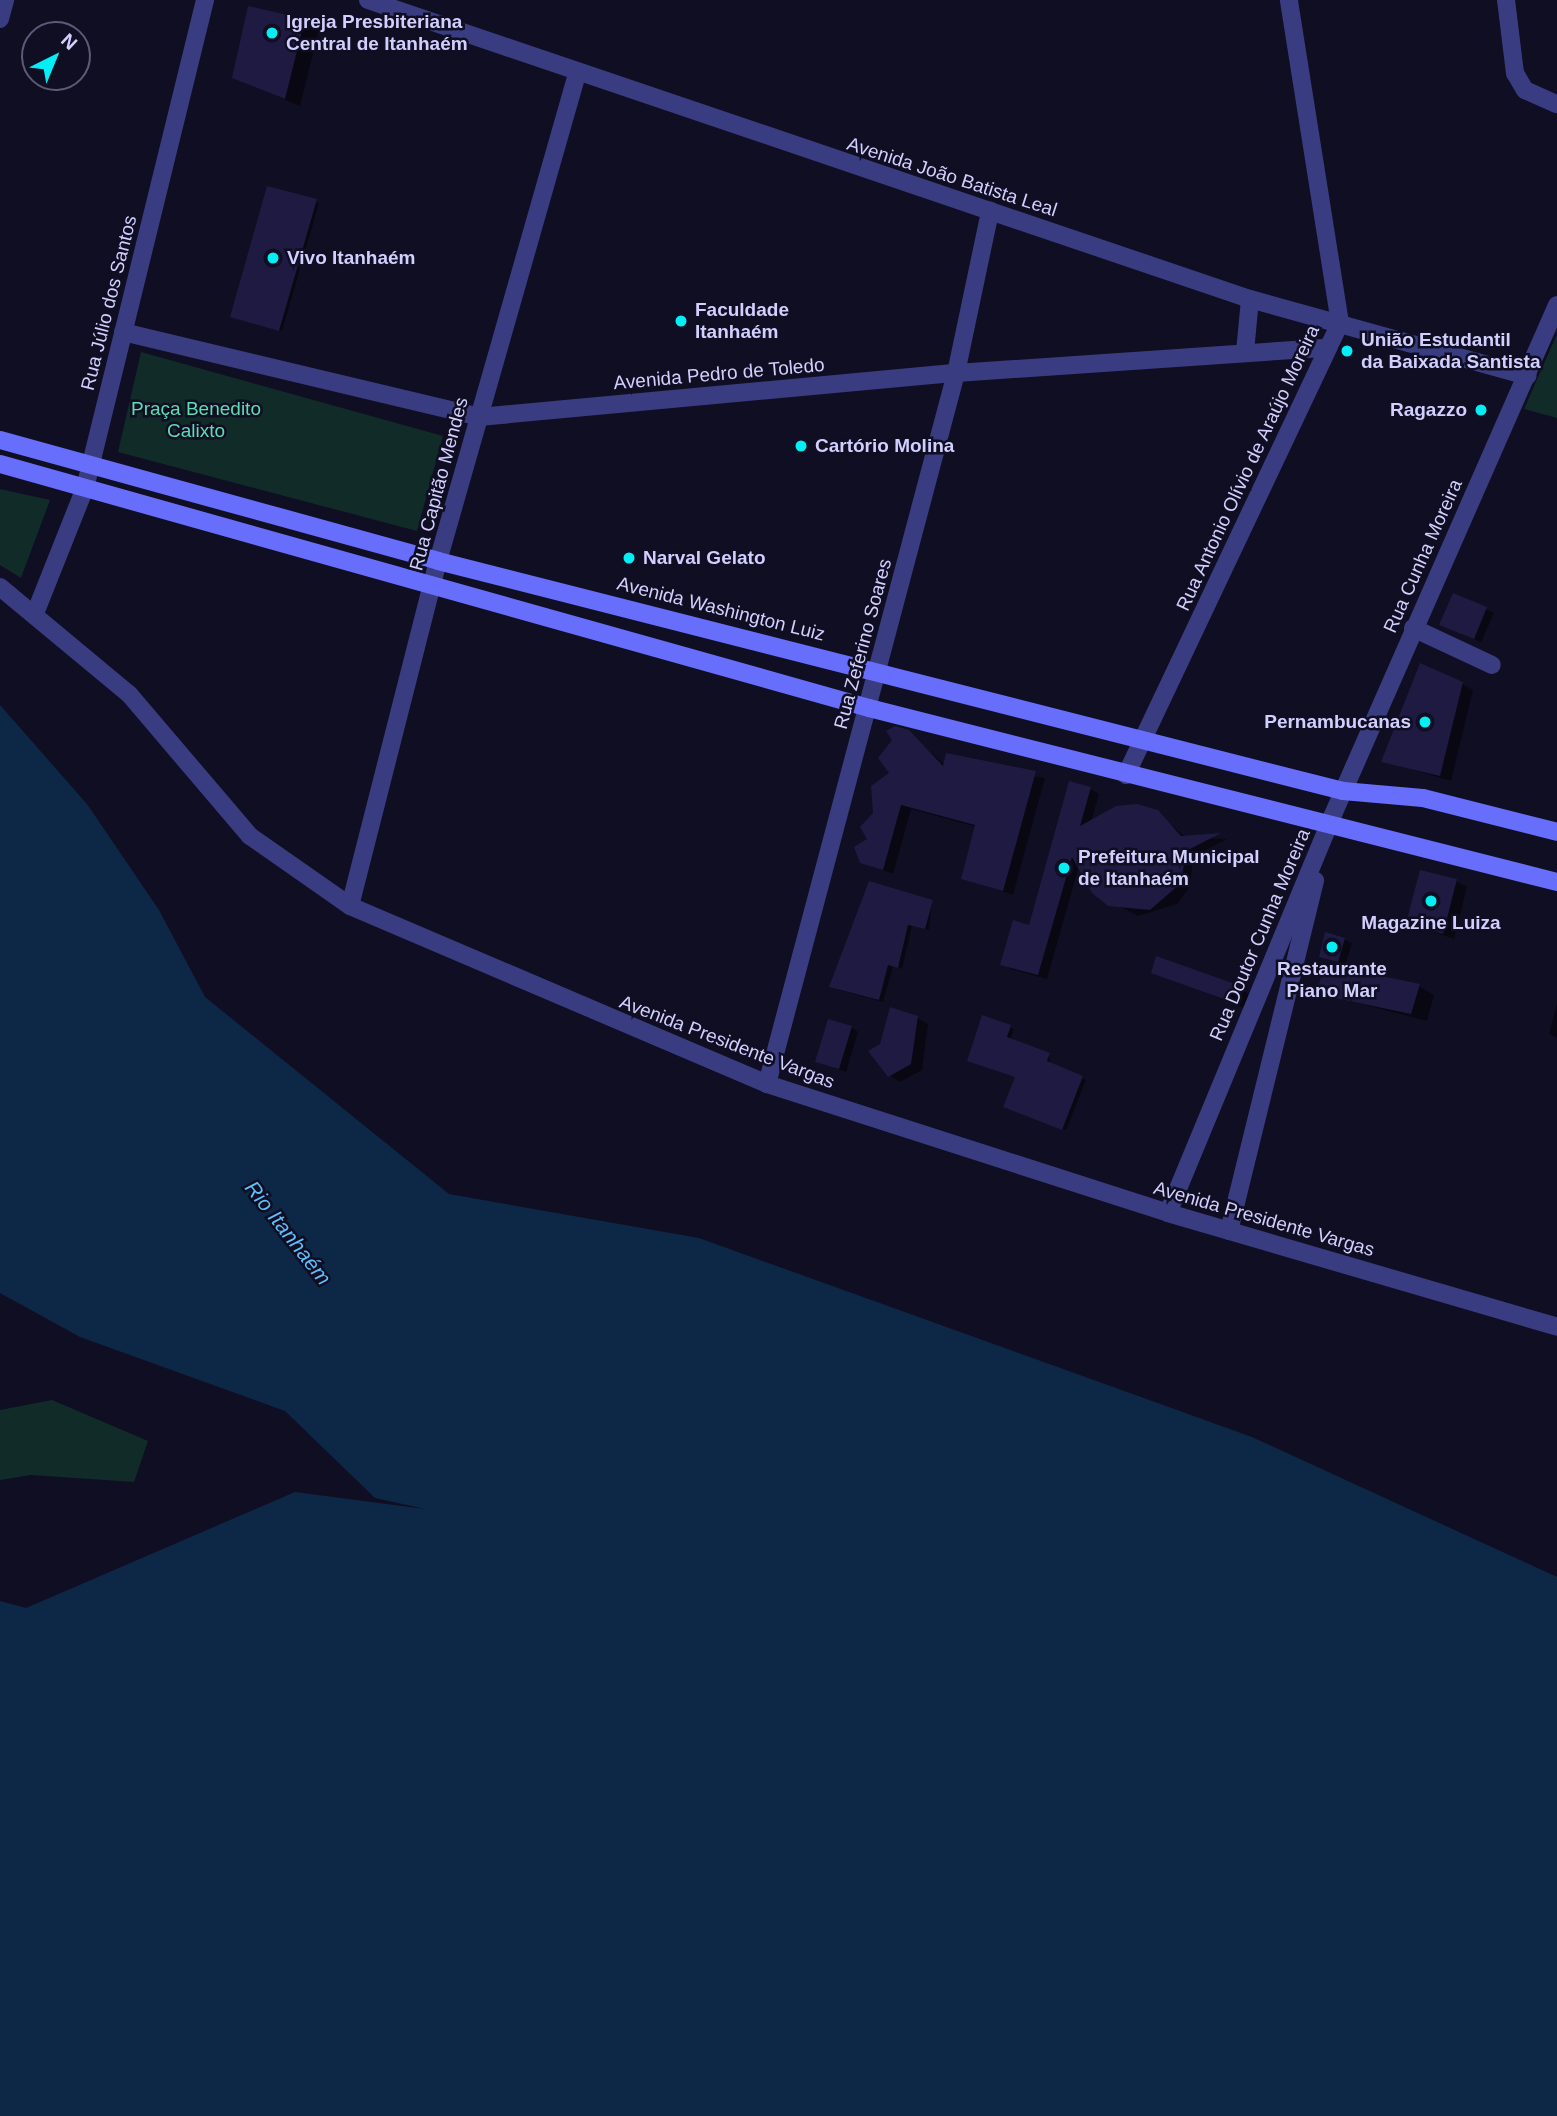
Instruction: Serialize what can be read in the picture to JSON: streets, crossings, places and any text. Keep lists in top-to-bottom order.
{
  "streets": {
    "main road": ["Avenida Washington Luiz"],
    "street": [
      "Avenida João Batista Leal",
      "Rua Júlio dos Santos",
      "Avenida Pedro de Toledo",
      "Rua Antonio Olívio de Araújo Moreira",
      "Rua Capitão Mendes",
      "Rua Cunha Moreira",
      "Rua Zeferino Soares",
      "Rua Doutor Cunha Moreira",
      "Avenida Presidente Vargas"
    ]
  },
  "crossings": [
    ["Avenida João Batista Leal", "Rua Antonio Olívio de Araújo Moreira"],
    ["Avenida João Batista Leal", "Rua Capitão Mendes"],
    ["Avenida João Batista Leal", "Rua Cunha Moreira"],
    ["Avenida João Batista Leal", "Rua Zeferino Soares"],
    ["Rua Júlio dos Santos", "Avenida Pedro de Toledo"],
    ["Rua Júlio dos Santos", "Avenida Washington Luiz"],
    ["Rua Júlio dos Santos", "Avenida Presidente Vargas"],
    ["Avenida Pedro de Toledo", "Rua Antonio Olívio de Araújo Moreira"],
    ["Avenida Pedro de Toledo", "Rua Capitão Mendes"],
    ["Avenida Pedro de Toledo", "Rua Zeferino Soares"],
    ["Rua Antonio Olívio de Araújo Moreira", "Avenida Washington Luiz"],
    ["Rua Capitão Mendes", "Avenida Washington Luiz"],
    ["Rua Capitão Mendes", "Avenida Presidente Vargas"],
    ["Rua Cunha Moreira", "Avenida Washington Luiz"],
    ["Rua Cunha Moreira", "Rua Doutor Cunha Moreira"],
    ["Avenida Washington Luiz", "Rua Zeferino Soares"],
    ["Rua Zeferino Soares", "Avenida Presidente Vargas"],
    ["Rua Doutor Cunha Moreira", "Avenida Presidente Vargas"]
  ],
  "water": ["Rio Itanhaém"],
  "parks": ["Praça Benedito Calixto"],
  "places": [
    "Igreja Presbiteriana Central de Itanhaém",
    "Vivo Itanhaém",
    "Faculdade Itanhaém",
    "União Estudantil da Baixada Santista",
    "Ragazzo",
    "Cartório Molina",
    "Narval Gelato",
    "Pernambucanas",
    "Prefeitura Municipal de Itanhaém",
    "Magazine Luiza",
    "Restaurante Piano Mar"
  ],
  "north": "top right"
}
